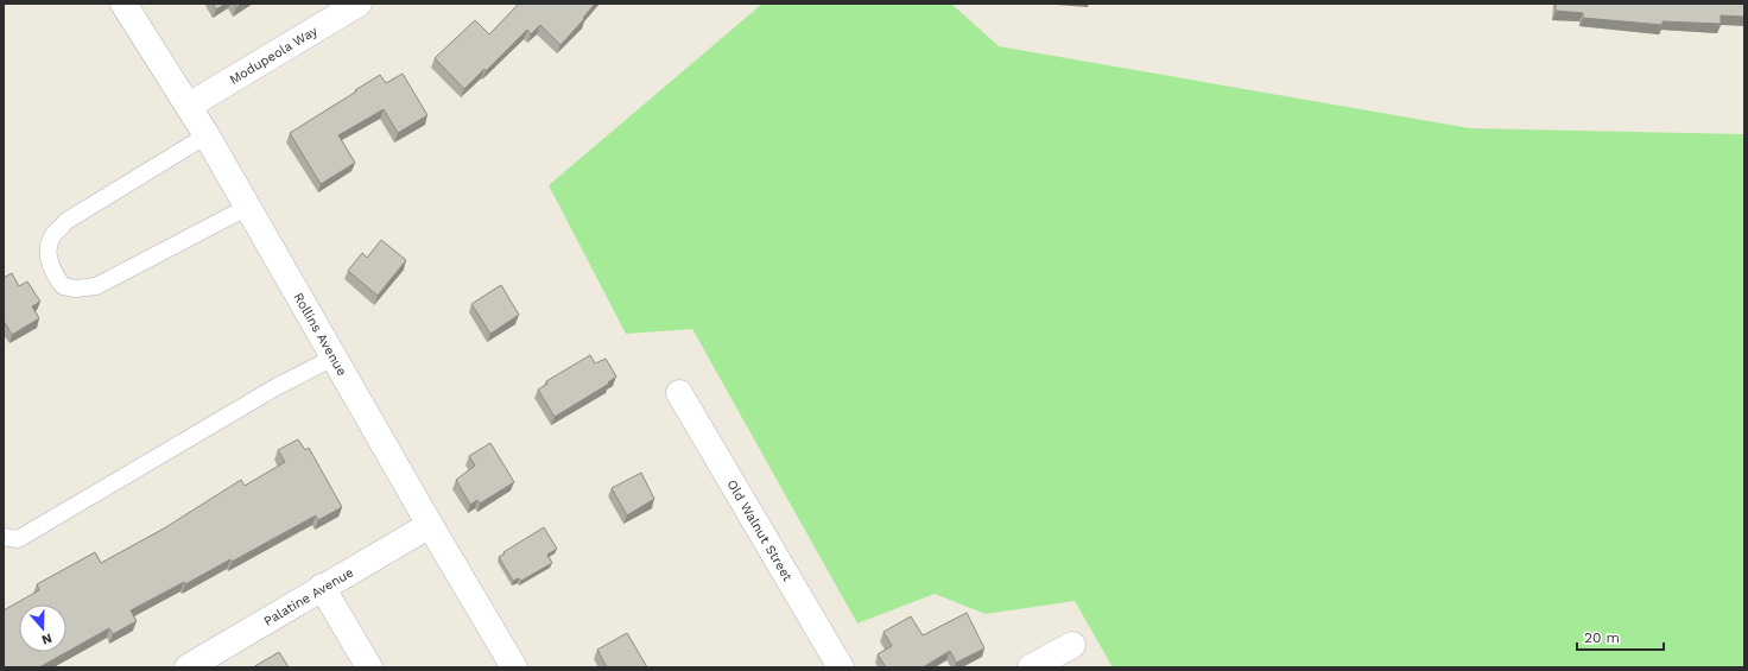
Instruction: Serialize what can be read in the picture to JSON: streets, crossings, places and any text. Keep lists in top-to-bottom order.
{
  "streets": {
    "street": [
      "Modupeola Way",
      "Rollins Avenue",
      "Old Walnut Street",
      "Palatine Avenue"
    ]
  },
  "crossings": [
    ["Modupeola Way", "Rollins Avenue"],
    ["Rollins Avenue", "Palatine Avenue"]
  ],
  "scale_bar": "20 m",
  "north": "bottom"
}
